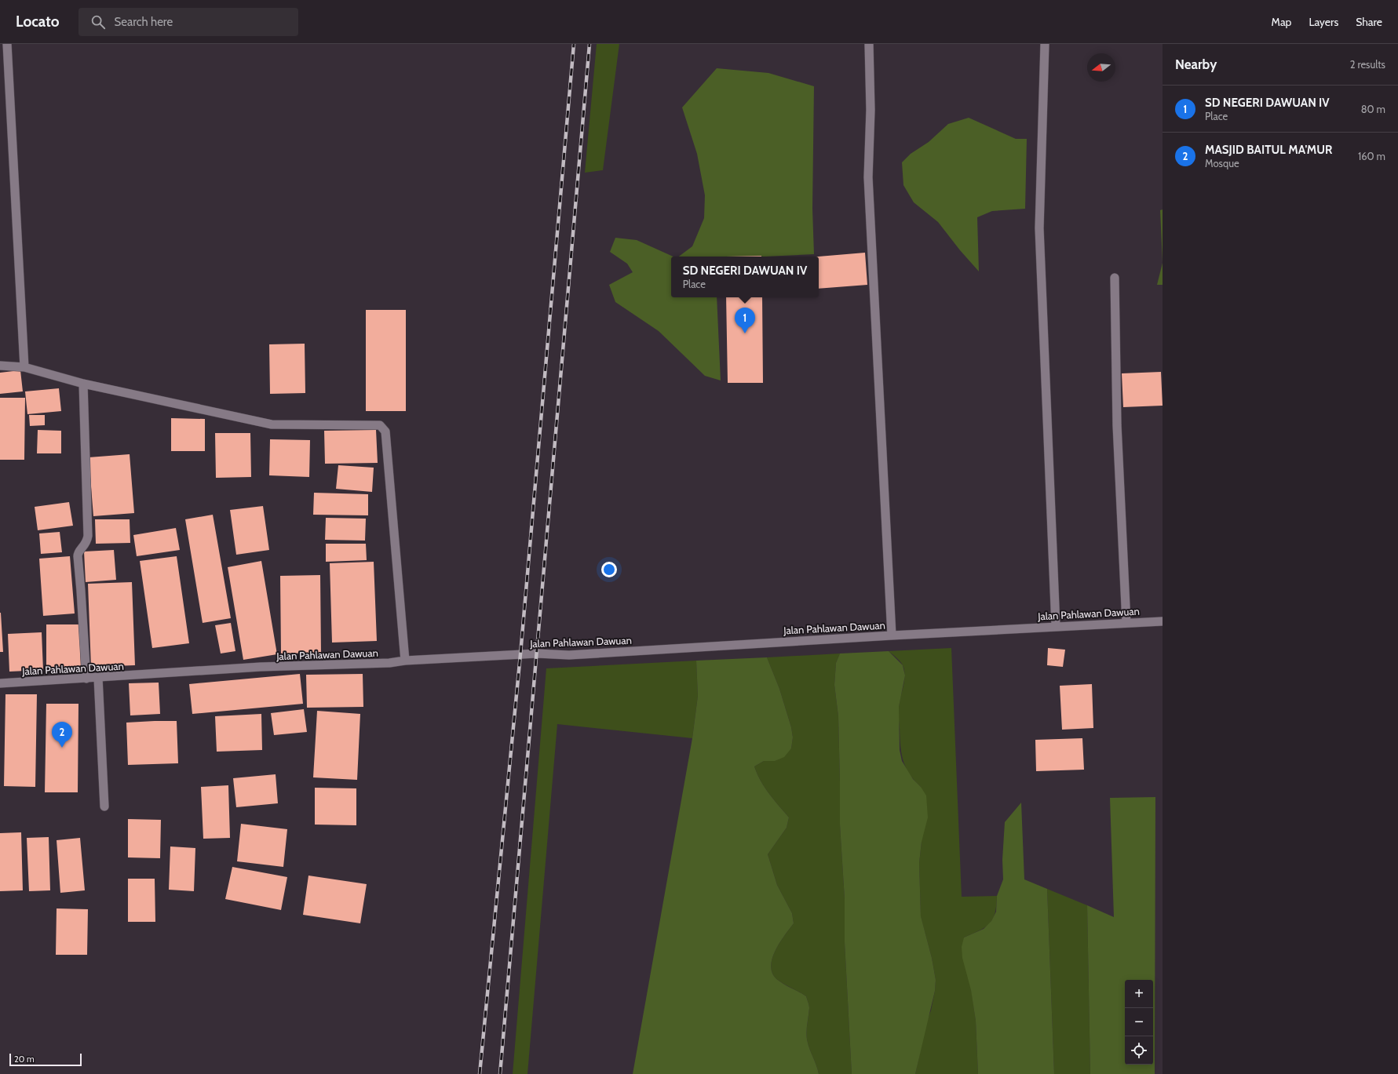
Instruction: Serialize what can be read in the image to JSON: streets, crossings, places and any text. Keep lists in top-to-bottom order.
{
  "streets": {
    "street": ["Jalan Pahlawan Dawuan"]
  },
  "scale_bar": "20 m",
  "north": "left",
  "page": {
    "header": "Locato",
    "search": "Search here",
    "nav": ["Map", "Layers", "Share"],
    "heading": ["Nearby", "2 results"],
    "list": [
      {
        "mark": "1",
        "name": "SD NEGERI DAWUAN IV",
        "note": "Place",
        "value": "80 m"
      },
      {
        "mark": "2",
        "name": "MASJID BAITUL MA'MUR",
        "note": "Mosque",
        "value": "160 m"
      }
    ],
    "popup": ["SD NEGERI DAWUAN IV", "Place"],
    "pins": ["1", "2"],
    "map_buttons": ["+", "−"],
    "scale": "20 m"
  }
}
